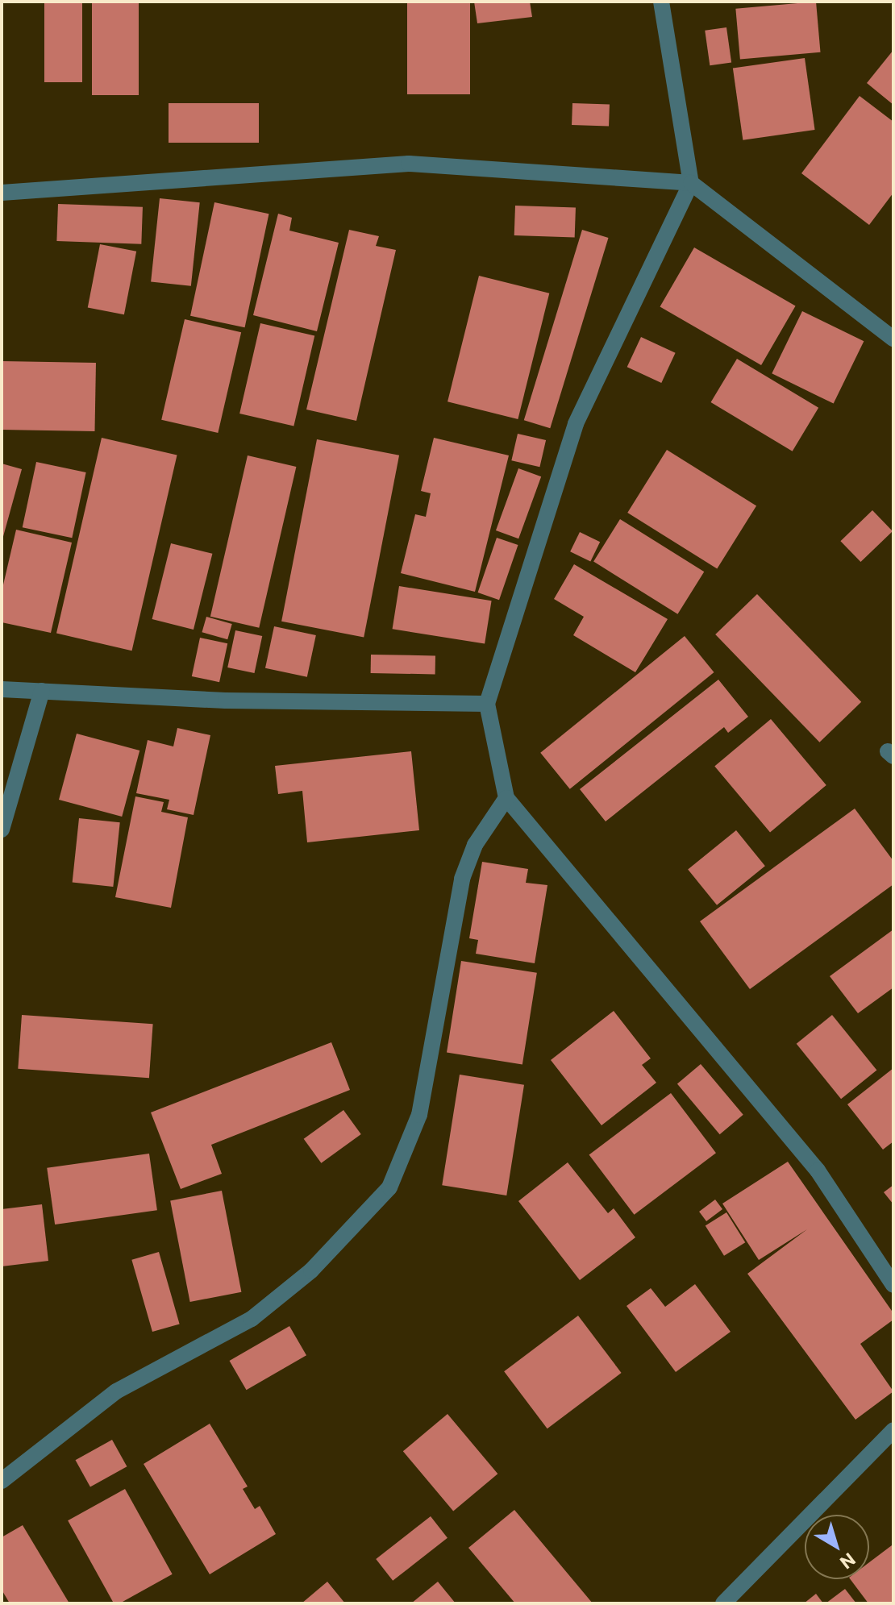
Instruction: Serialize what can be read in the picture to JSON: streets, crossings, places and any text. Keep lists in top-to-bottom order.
{
  "north": "bottom right"
}
